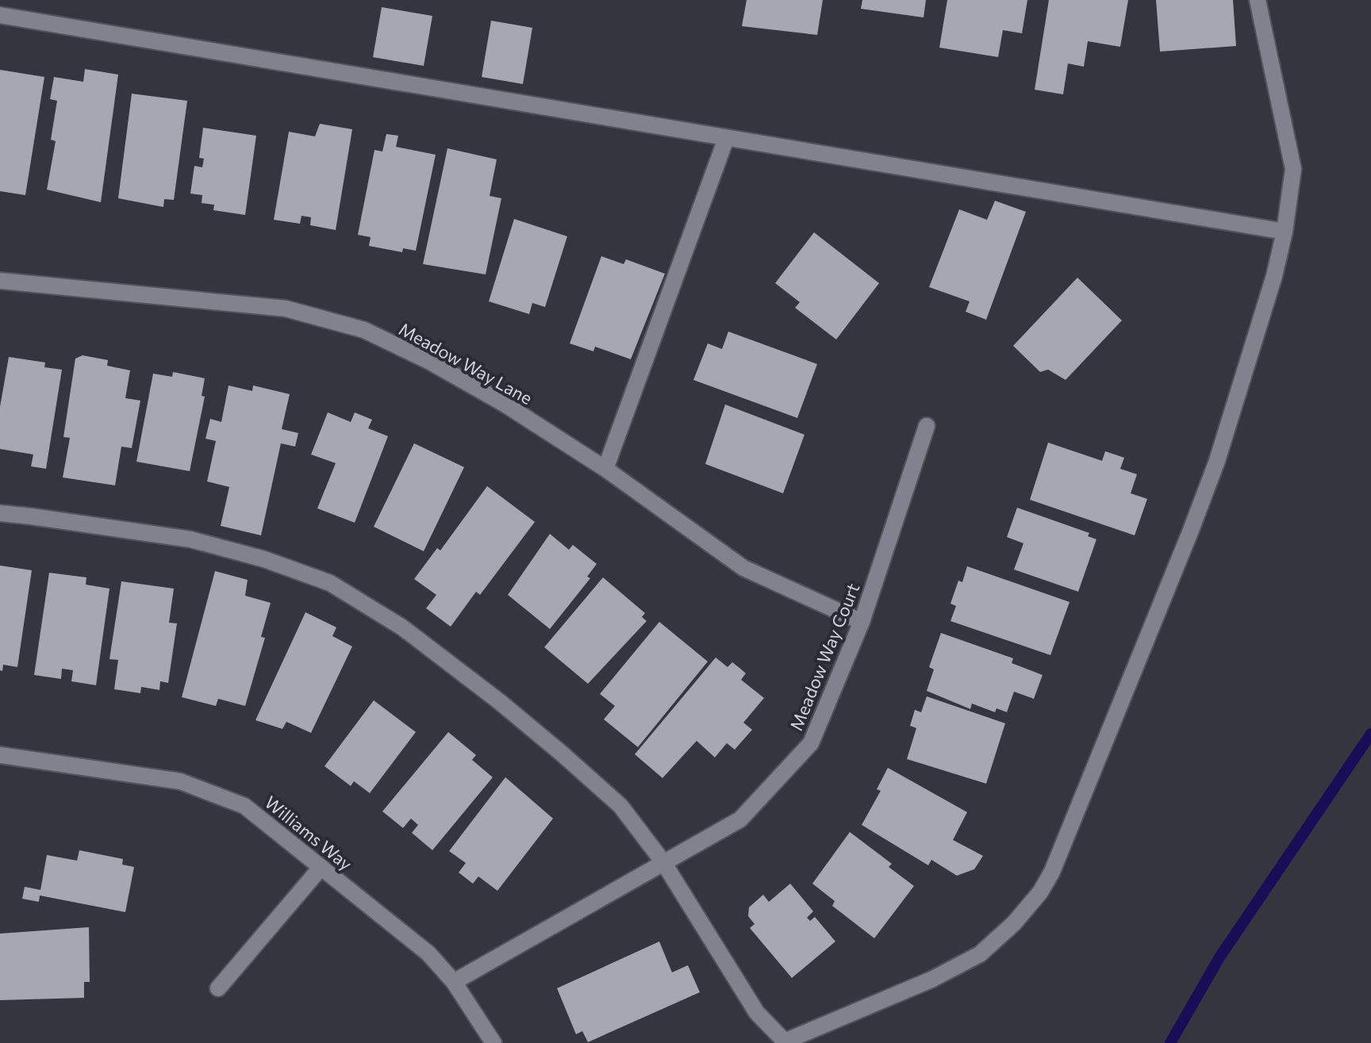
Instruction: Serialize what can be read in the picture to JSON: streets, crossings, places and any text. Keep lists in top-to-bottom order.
{
  "streets": {
    "street": ["Meadow Way Lane", "Meadow Way Court", "Williams Way"]
  },
  "crossings": [
    ["Meadow Way Lane", "Meadow Way Court"],
    ["Meadow Way Court", "Williams Way"]
  ]
}
